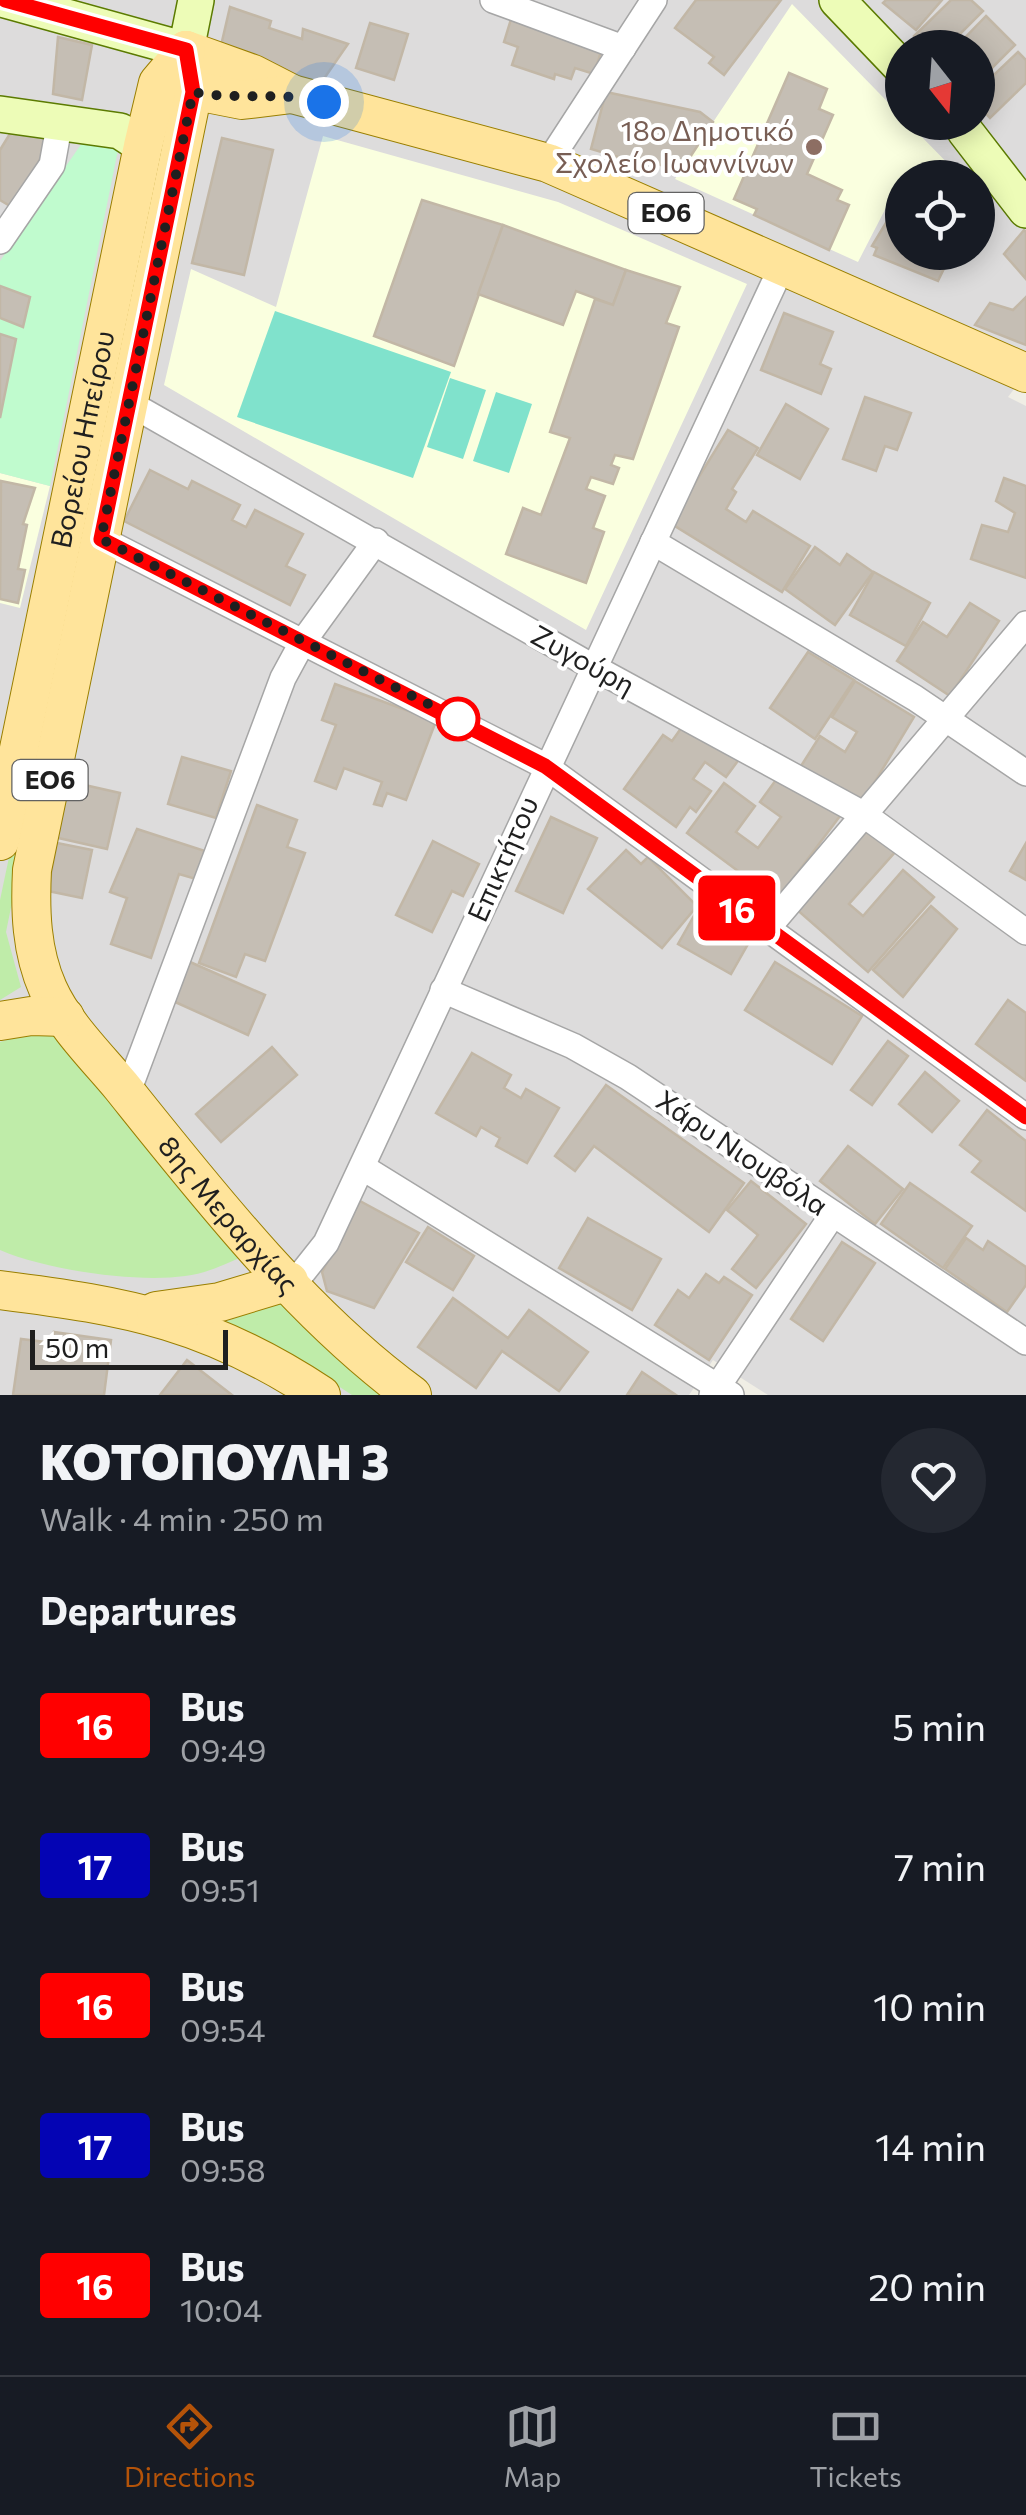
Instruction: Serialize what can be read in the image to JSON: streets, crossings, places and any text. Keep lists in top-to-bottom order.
{
  "streets": {
    "main road": ["ΕΟ6", "Βορείου Ηπείρου", "8ης Μεραρχίας"],
    "street": ["Ζυγούρη", "Επικτήτου", "Χάρυ Νιουβόλα"]
  },
  "crossings": [
    ["ΕΟ6", "Βορείου Ηπείρου"],
    ["ΕΟ6", "Επικτήτου"],
    ["Βορείου Ηπείρου", "Ζυγούρη"],
    ["Βορείου Ηπείρου", "8ης Μεραρχίας"],
    ["Ζυγούρη", "Επικτήτου"],
    ["Επικτήτου", "Χάρυ Νιουβόλα"],
    ["Επικτήτου", "8ης Μεραρχίας"]
  ],
  "places": ["18ο Δημοτικό Σχολείο Ιωαννίνων"],
  "lines": ["bus line 16"],
  "scale_bar": "50 m",
  "north": "bottom",
  "page": {
    "on_map": "16",
    "scale": "50 m",
    "heading": [
      ["ΚΟΤΟΠΟΥΛΗ 3", "Walk · 4 min · 250 m"],
      "Departures"
    ],
    "list": [
      {
        "mark": "16",
        "name": "Bus",
        "note": "09:49",
        "value": "5 min"
      },
      {
        "mark": "17",
        "name": "Bus",
        "note": "09:51",
        "value": "7 min"
      },
      {
        "mark": "16",
        "name": "Bus",
        "note": "09:54",
        "value": "10 min"
      },
      {
        "mark": "17",
        "name": "Bus",
        "note": "09:58",
        "value": "14 min"
      },
      {
        "mark": "16",
        "name": "Bus",
        "note": "10:04",
        "value": "20 min"
      }
    ],
    "tabs": ["Directions", "Map", "Tickets"]
  }
}
